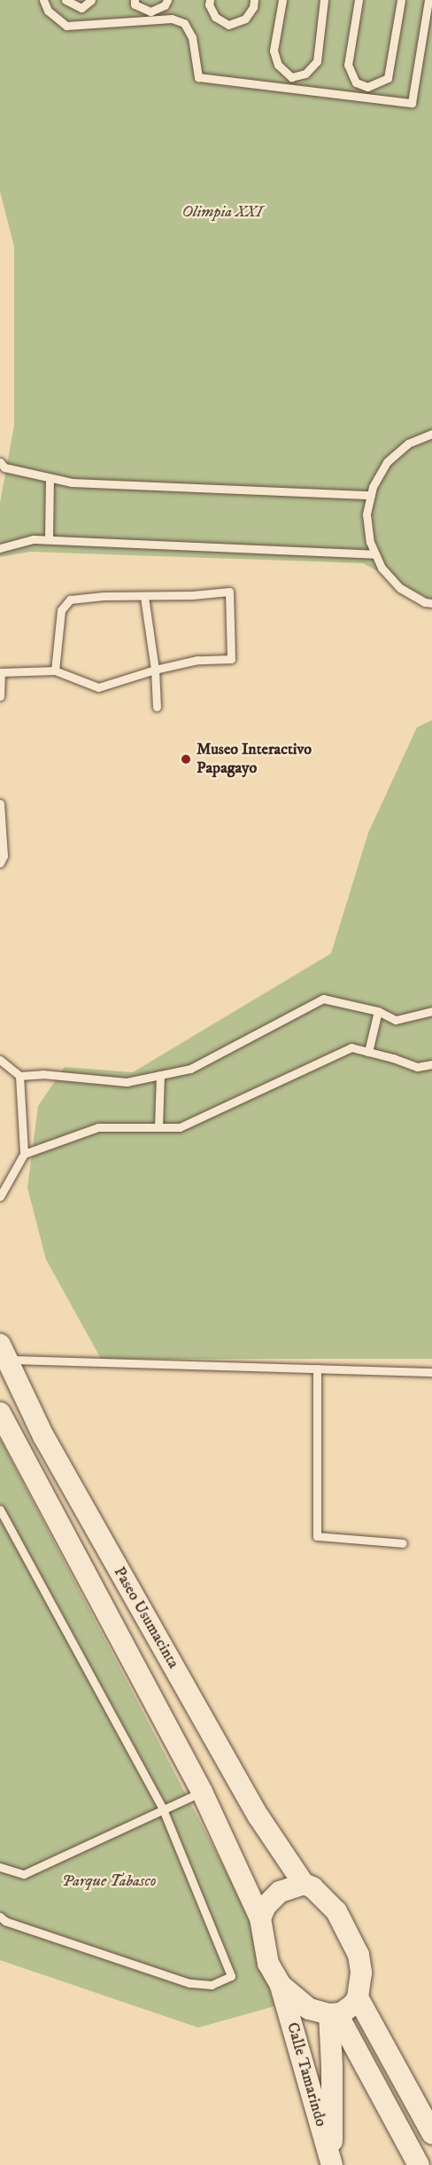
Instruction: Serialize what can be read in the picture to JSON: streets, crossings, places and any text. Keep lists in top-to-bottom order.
{
  "streets": {
    "main road": ["Paseo Usumacinta", "Calle Tamarindo"]
  },
  "crossings": [
    ["Paseo Usumacinta", "Calle Tamarindo"]
  ],
  "parks": ["Olimpia XXI", "Parque Tabasco"],
  "places": ["Museo Interactivo Papagayo"]
}
